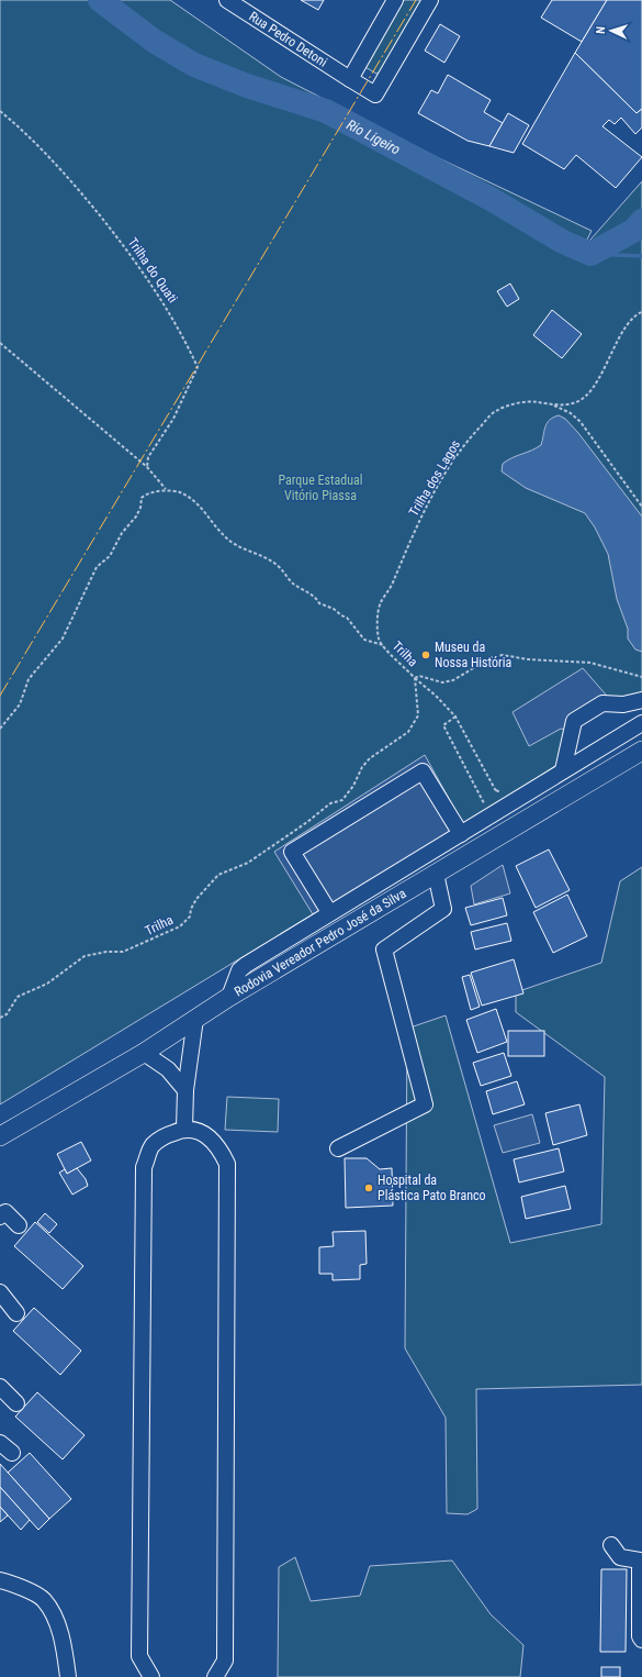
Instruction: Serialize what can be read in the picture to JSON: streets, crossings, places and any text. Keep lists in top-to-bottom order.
{
  "streets": {
    "main road": ["Rodovia Vereador Pedro José da Silva"],
    "street": ["Rua Pedro Detoni"],
    "path": ["Trilha do Quati", "Trilha dos Lagos", "Trilha"]
  },
  "crossings": [
    ["Trilha dos Lagos", "Trilha"]
  ],
  "water": ["Rio Ligeiro"],
  "parks": ["Parque Estadual Vitório Piassa"],
  "places": ["Museu da Nossa História", "Hospital da Plástica Pato Branco"],
  "north": "left"
}
